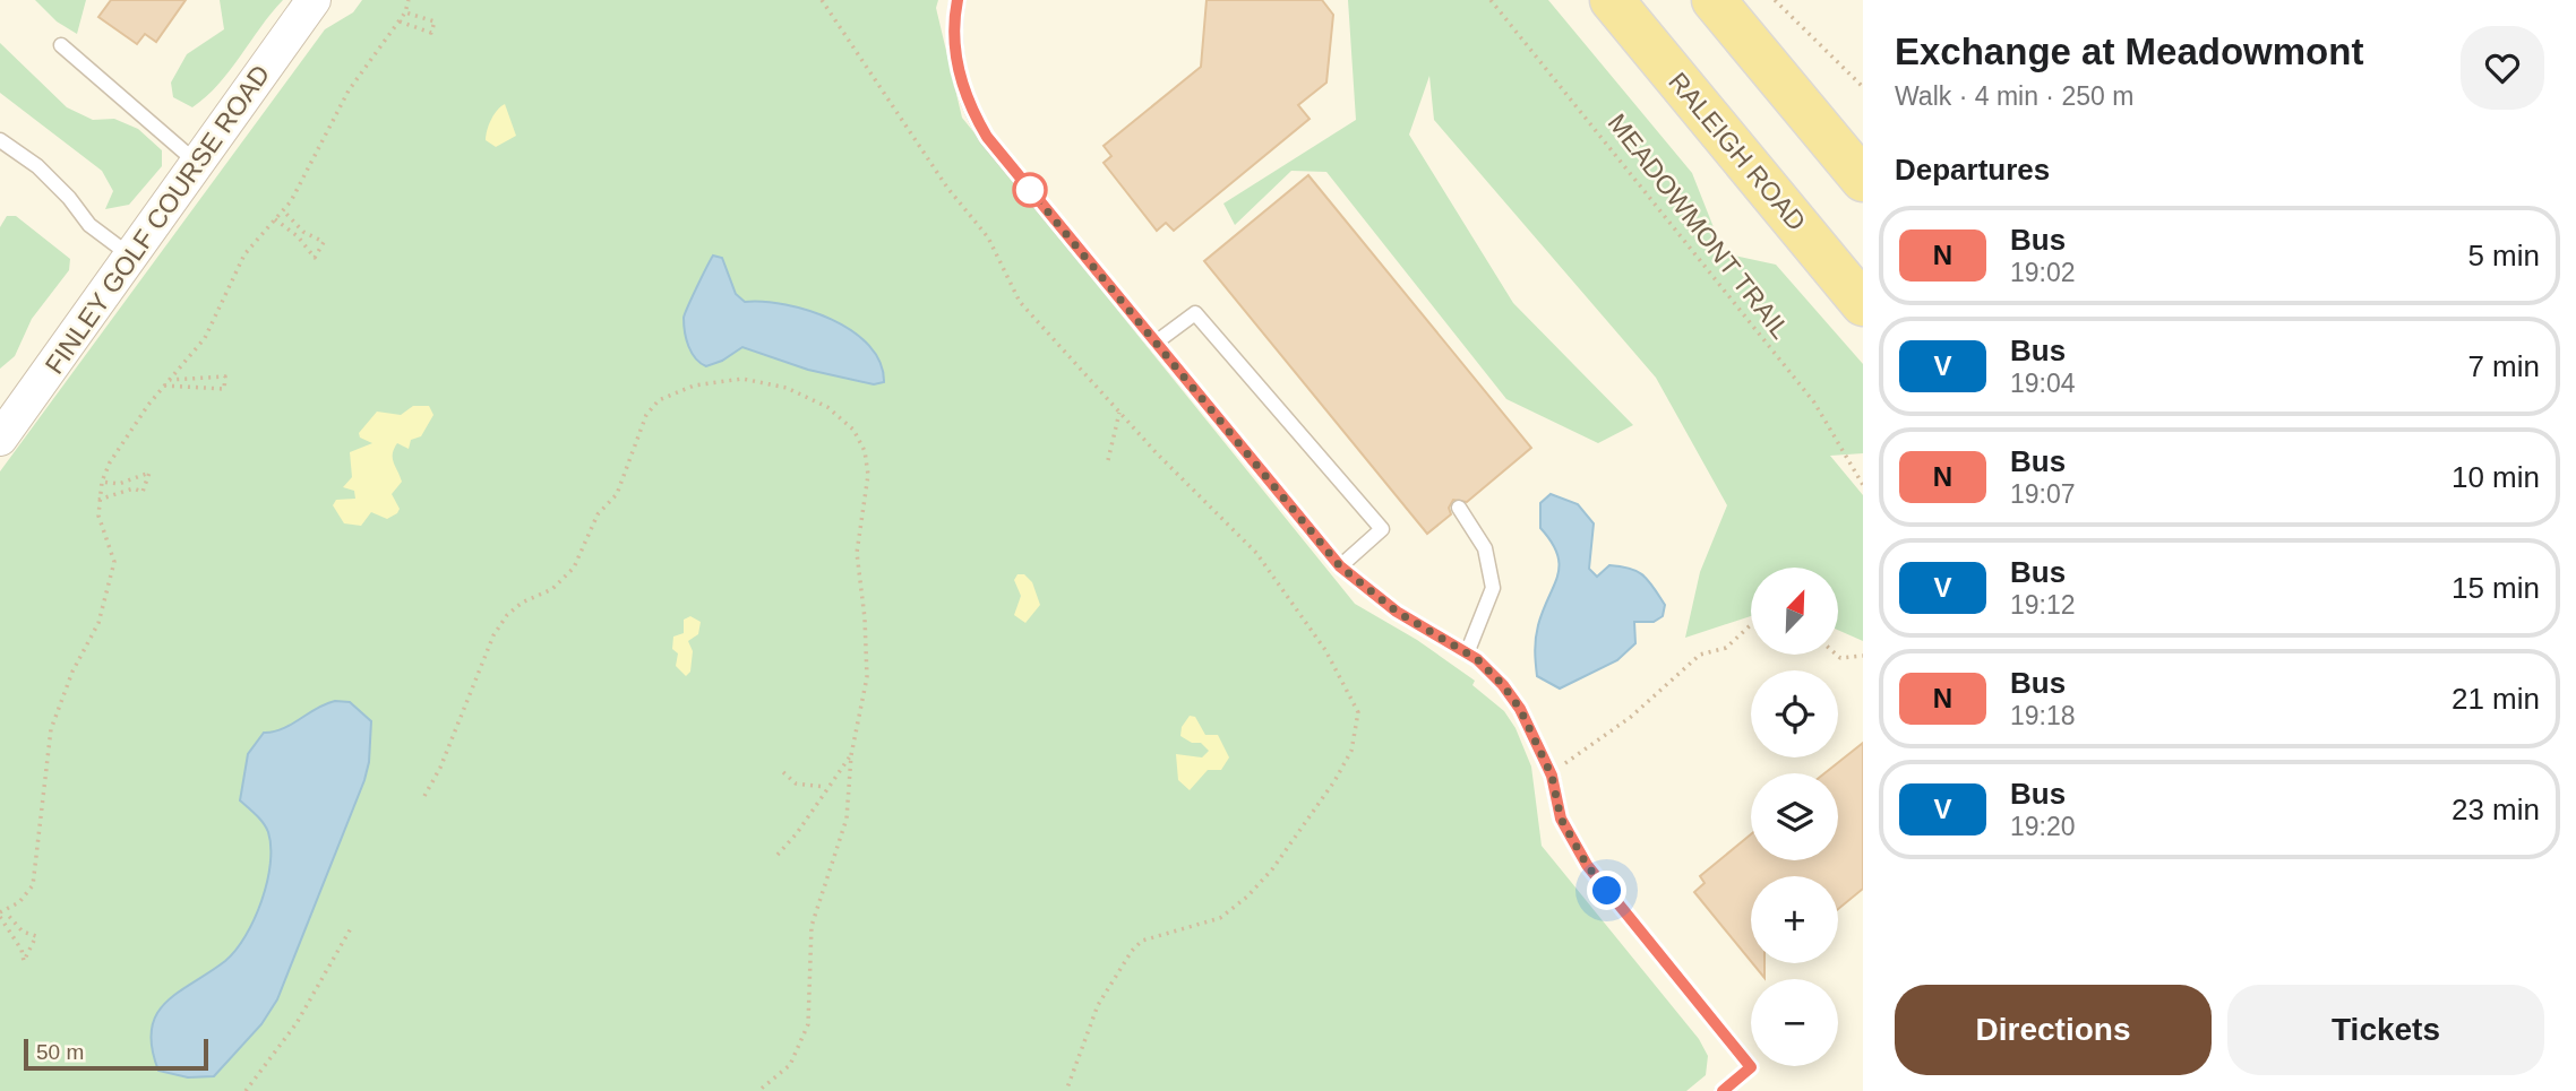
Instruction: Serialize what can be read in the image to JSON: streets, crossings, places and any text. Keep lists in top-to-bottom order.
{
  "streets": {
    "main road": ["RALEIGH ROAD"],
    "street": ["FINLEY GOLF COURSE ROAD"],
    "path": ["MEADOWMONT TRAIL"]
  },
  "lines": ["bus line N"],
  "scale_bar": "50 m",
  "north": "top right",
  "page": {
    "heading": [
      ["Exchange at Meadowmont", "Walk · 4 min · 250 m"],
      "Departures"
    ],
    "list": [
      {
        "mark": "N",
        "name": "Bus",
        "note": "19:02",
        "value": "5 min"
      },
      {
        "mark": "V",
        "name": "Bus",
        "note": "19:04",
        "value": "7 min"
      },
      {
        "mark": "N",
        "name": "Bus",
        "note": "19:07",
        "value": "10 min"
      },
      {
        "mark": "V",
        "name": "Bus",
        "note": "19:12",
        "value": "15 min"
      },
      {
        "mark": "N",
        "name": "Bus",
        "note": "19:18",
        "value": "21 min"
      },
      {
        "mark": "V",
        "name": "Bus",
        "note": "19:20",
        "value": "23 min"
      }
    ],
    "map_buttons": ["+", "−"],
    "buttons": ["Directions", "Tickets"],
    "scale": "50 m"
  }
}
